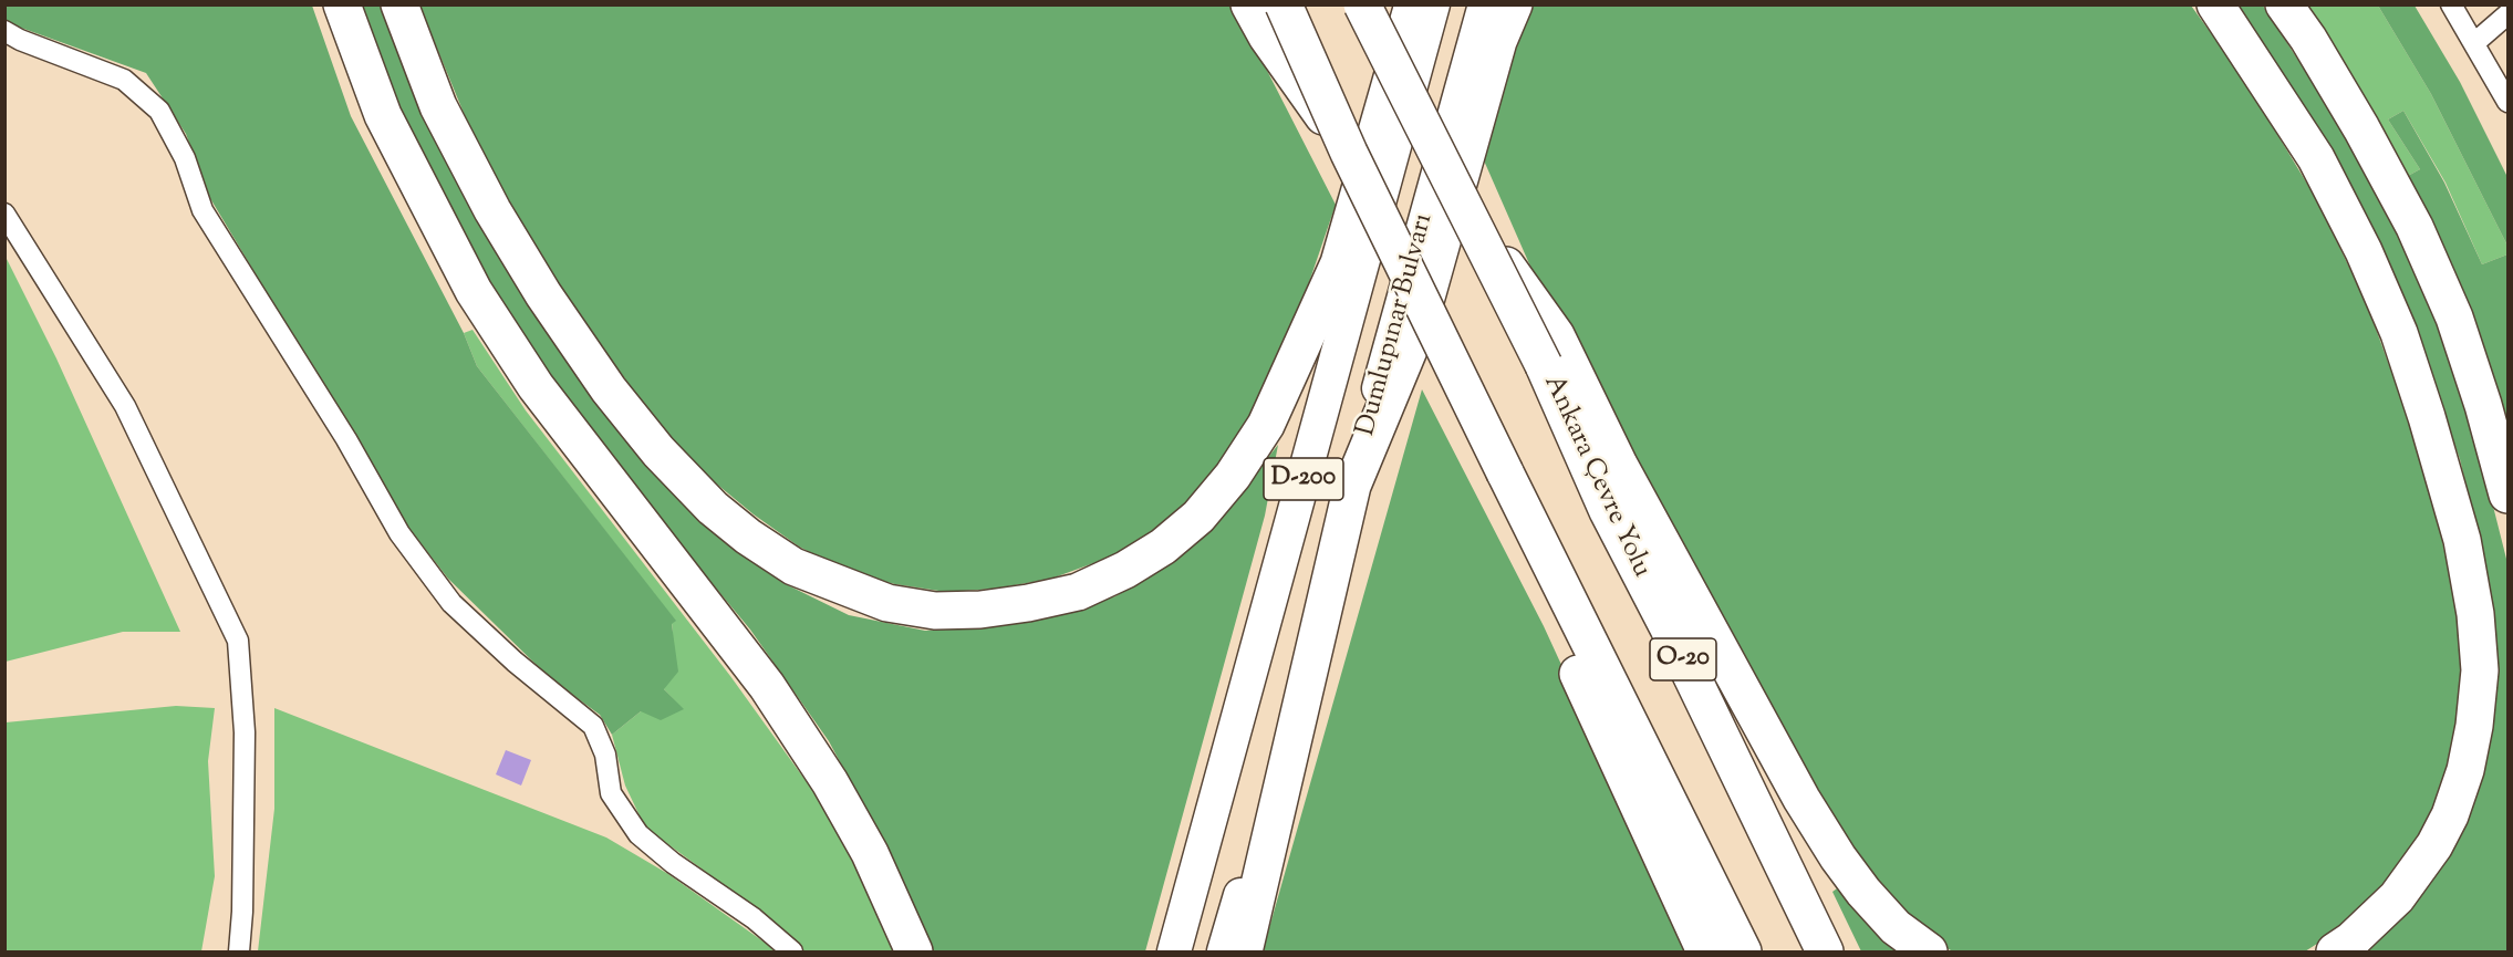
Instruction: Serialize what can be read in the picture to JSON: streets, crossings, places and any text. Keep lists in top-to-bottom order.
{
  "streets": {
    "highway": [
      "Dumlupınar Bulvarı",
      "Ankara Çevre Yolu",
      "D-200",
      "O-20"
    ]
  }
}
